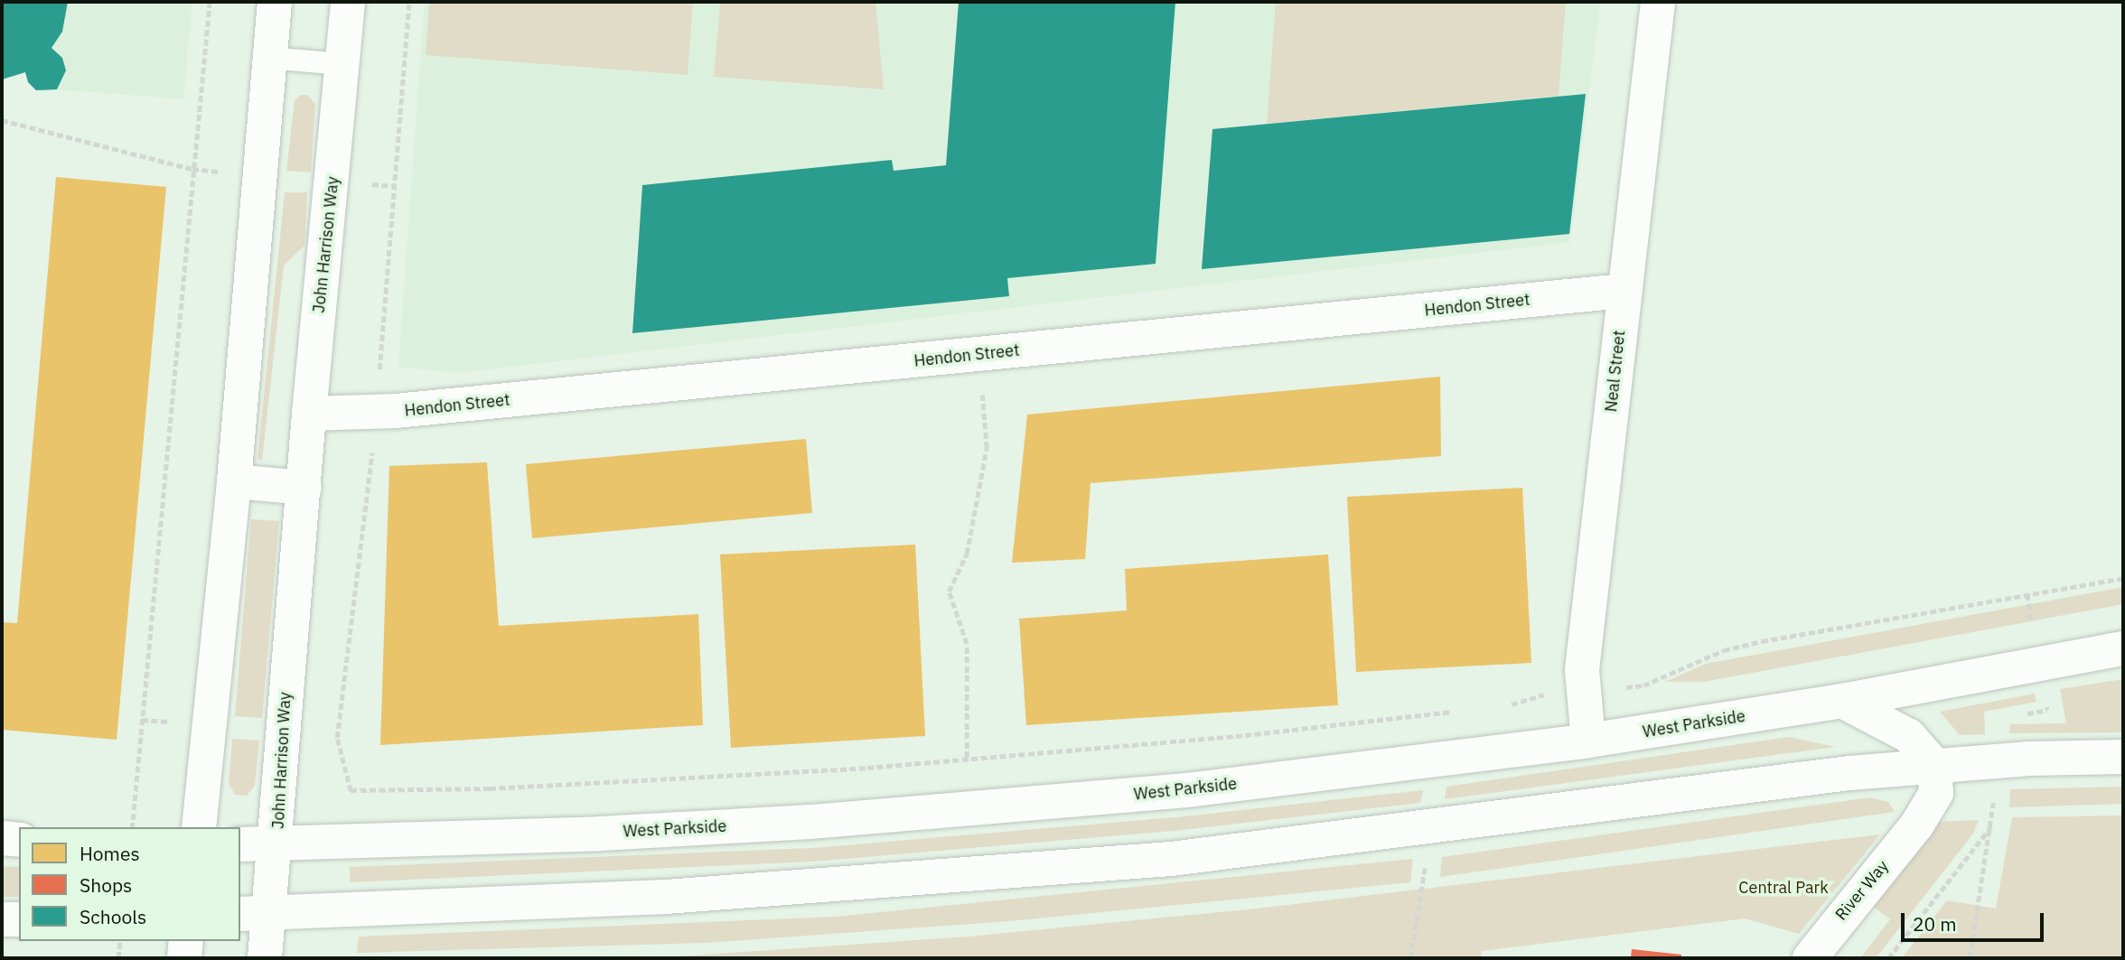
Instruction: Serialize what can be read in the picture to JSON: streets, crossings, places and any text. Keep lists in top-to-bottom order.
{
  "streets": {
    "street": [
      "John Harrison Way",
      "Hendon Street",
      "Neal Street",
      "West Parkside",
      "River Way"
    ]
  },
  "crossings": [
    ["John Harrison Way", "Hendon Street"],
    ["John Harrison Way", "West Parkside"],
    ["Hendon Street", "Neal Street"],
    ["Neal Street", "West Parkside"]
  ],
  "parks": ["Central Park"],
  "legend": ["Homes", "Shops", "Schools"],
  "scale_bar": "20 m"
}
